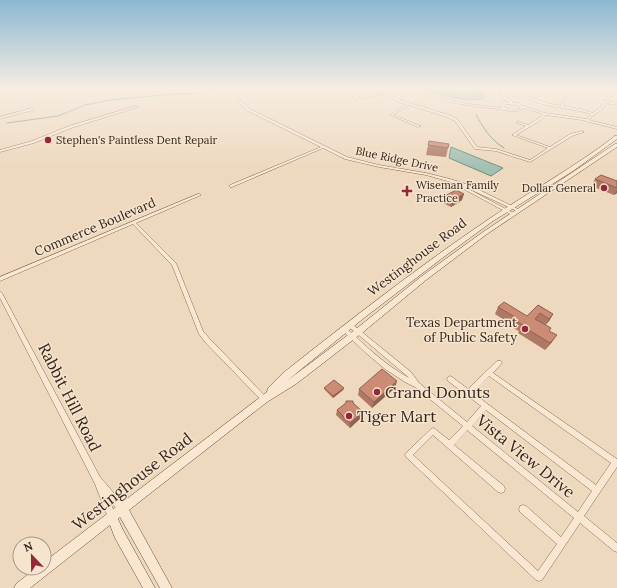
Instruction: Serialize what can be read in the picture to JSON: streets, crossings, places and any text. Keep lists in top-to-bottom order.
{
  "streets": {
    "main road": ["Westinghouse Road"],
    "street": [
      "Blue Ridge Drive",
      "Commerce Boulevard",
      "Rabbit Hill Road",
      "Vista View Drive"
    ]
  },
  "crossings": [
    ["Blue Ridge Drive", "Westinghouse Road"],
    ["Westinghouse Road", "Rabbit Hill Road"],
    ["Westinghouse Road", "Vista View Drive"]
  ],
  "places": {
    "other": [
      "Stephen's Paintless Dent Repair",
      "Dollar General",
      "Texas Department of Public Safety",
      "Grand Donuts",
      "Tiger Mart"
    ],
    "health": ["Wiseman Family Practice"]
  },
  "north": "top"
}
